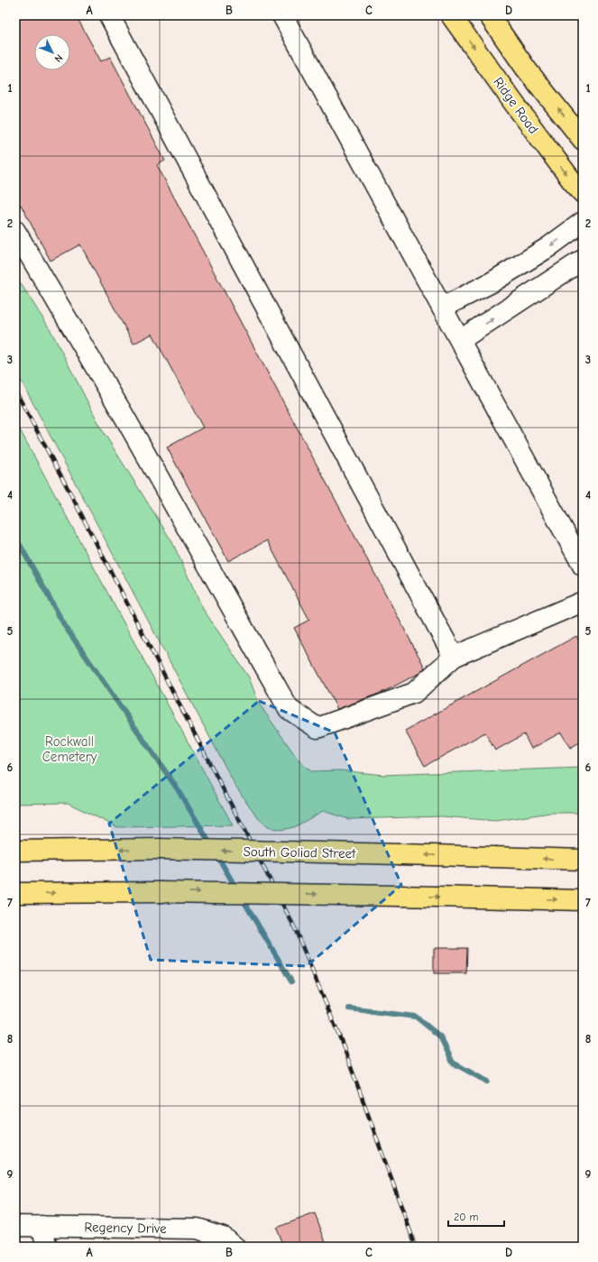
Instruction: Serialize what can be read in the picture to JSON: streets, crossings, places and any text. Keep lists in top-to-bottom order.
{
  "streets": {
    "main road": ["Ridge Road", "South Goliad Street"],
    "street": ["Regency Drive"]
  },
  "parks": ["Rockwall Cemetery"],
  "scale_bar": "20 m",
  "north": "bottom right",
  "grid": {
    "columns": [
      "A",
      "B",
      "C",
      "D"
    ],
    "rows": [
      "1",
      "2",
      "3",
      "4",
      "5",
      "6",
      "7",
      "8",
      "9"
    ]
  }
}
